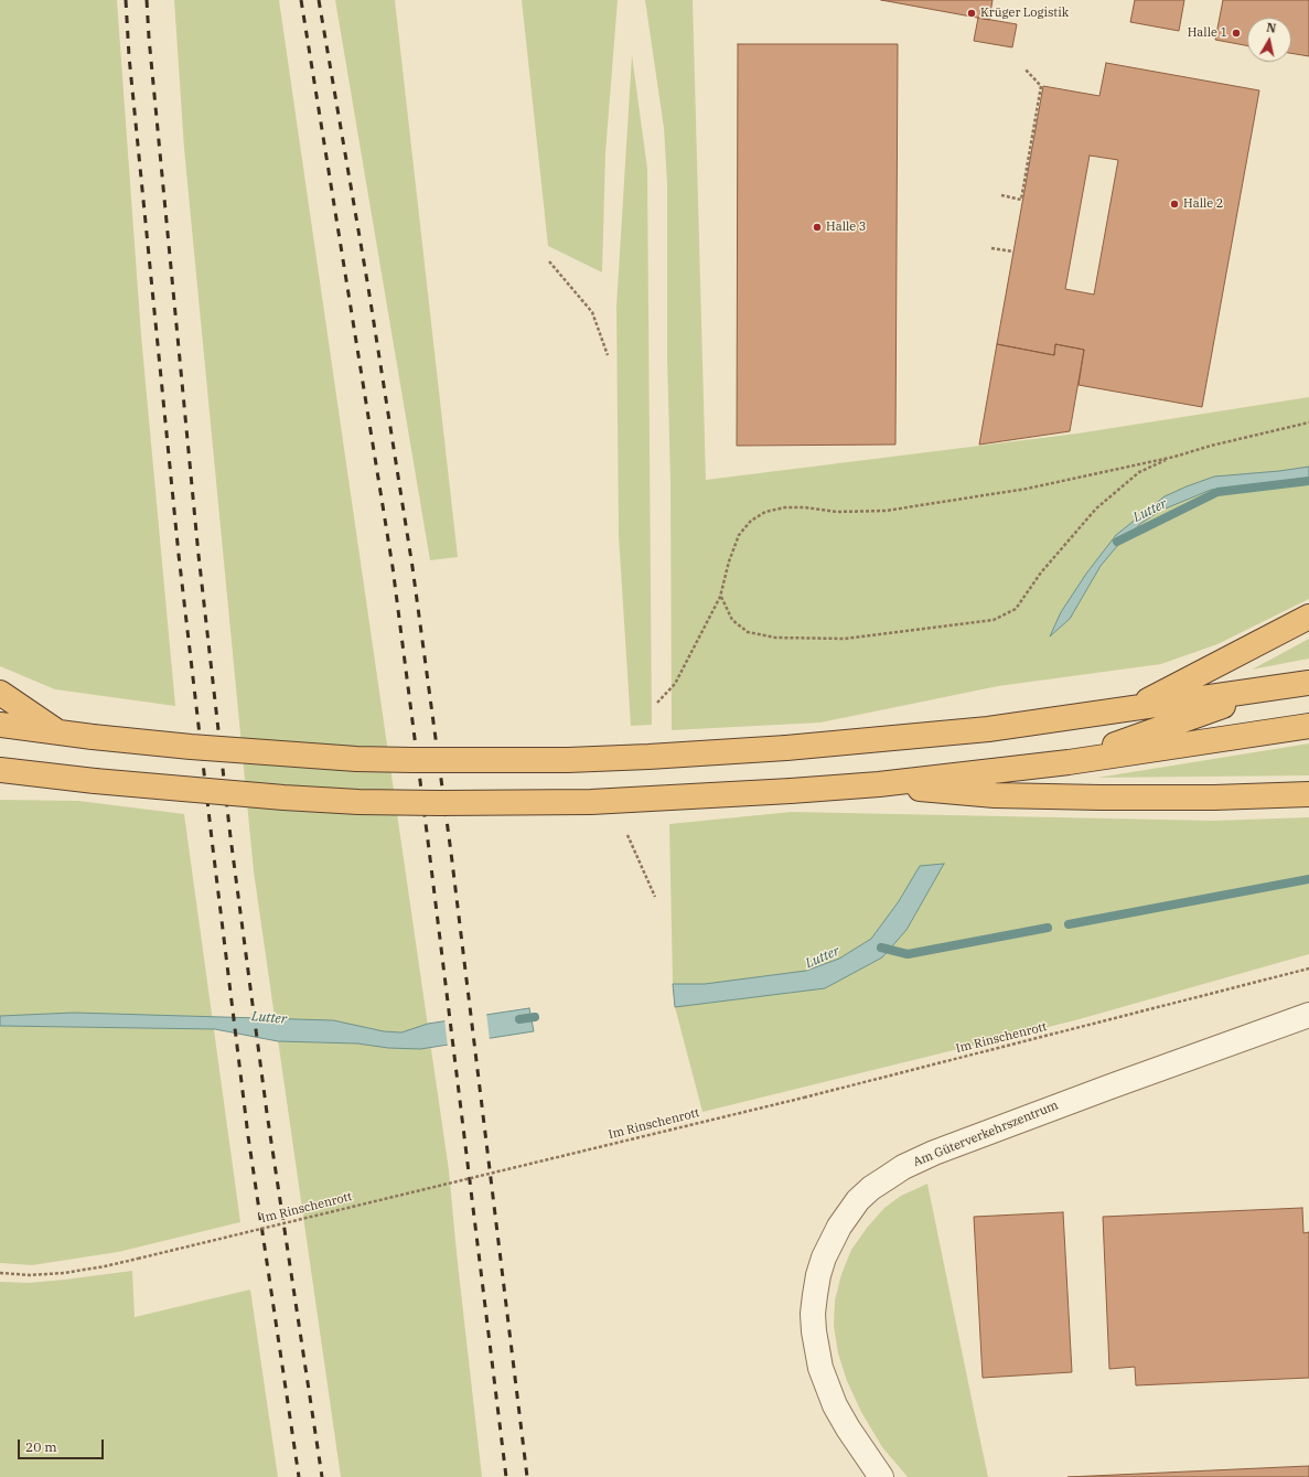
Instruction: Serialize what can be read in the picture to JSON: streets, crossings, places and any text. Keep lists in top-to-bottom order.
{
  "streets": {
    "street": ["Am Güterverkehrszentrum"],
    "path": ["Im Rinschenrott"]
  },
  "water": ["Lutter"],
  "places": [
    "Krüger Logistik",
    "Halle 1",
    "Halle 2",
    "Halle 3"
  ],
  "scale_bar": "20 m",
  "north": "top"
}
